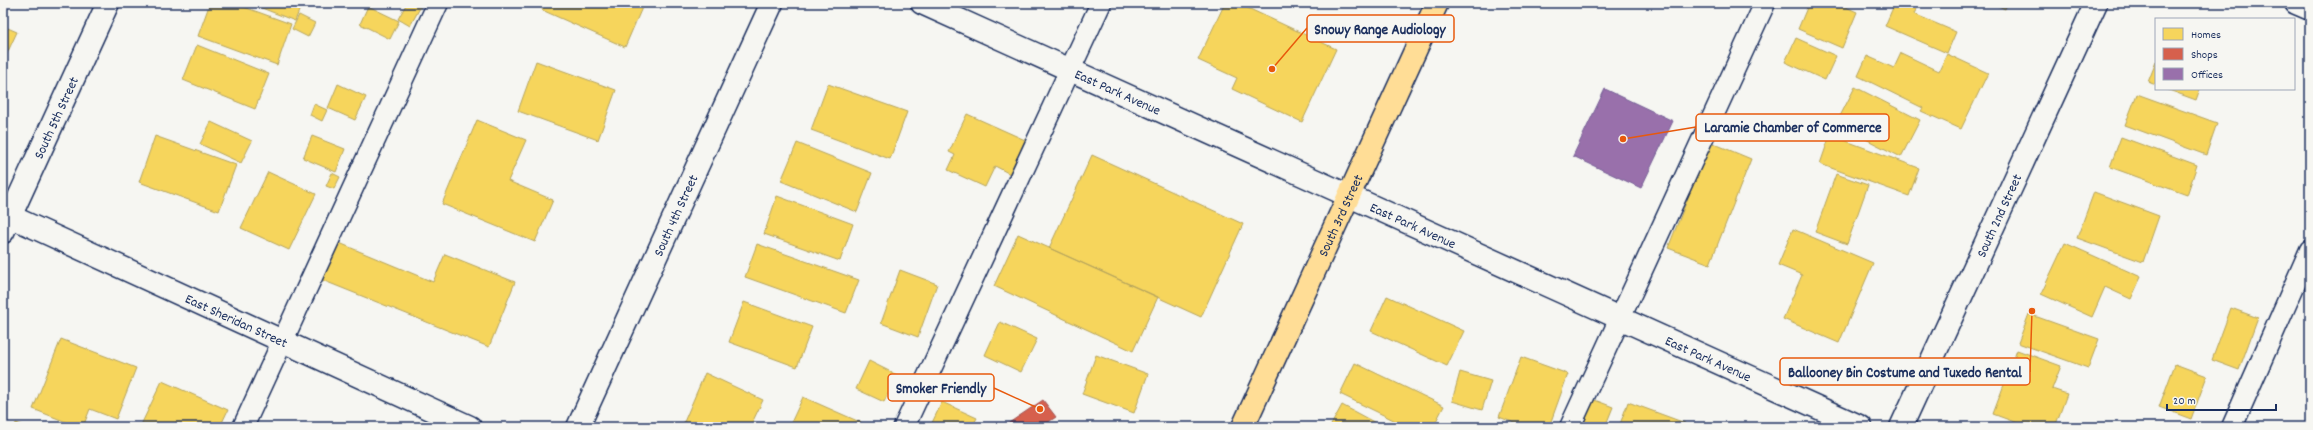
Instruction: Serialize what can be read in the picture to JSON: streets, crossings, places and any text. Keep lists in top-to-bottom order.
{
  "streets": {
    "main road": ["South 3rd Street"],
    "street": [
      "East Park Avenue",
      "South 5th Street",
      "South 4th Street",
      "South 2nd Street",
      "East Sheridan Street"
    ]
  },
  "crossings": [
    ["East Park Avenue", "South 3rd Street"],
    ["South 5th Street", "East Sheridan Street"]
  ],
  "places": [
    "Snowy Range Audiology",
    "Laramie Chamber of Commerce",
    "Ballooney Bin Costume and Tuxedo Rental",
    "Smoker Friendly"
  ],
  "legend": ["Homes", "Shops", "Offices"],
  "scale_bar": "20 m"
}
